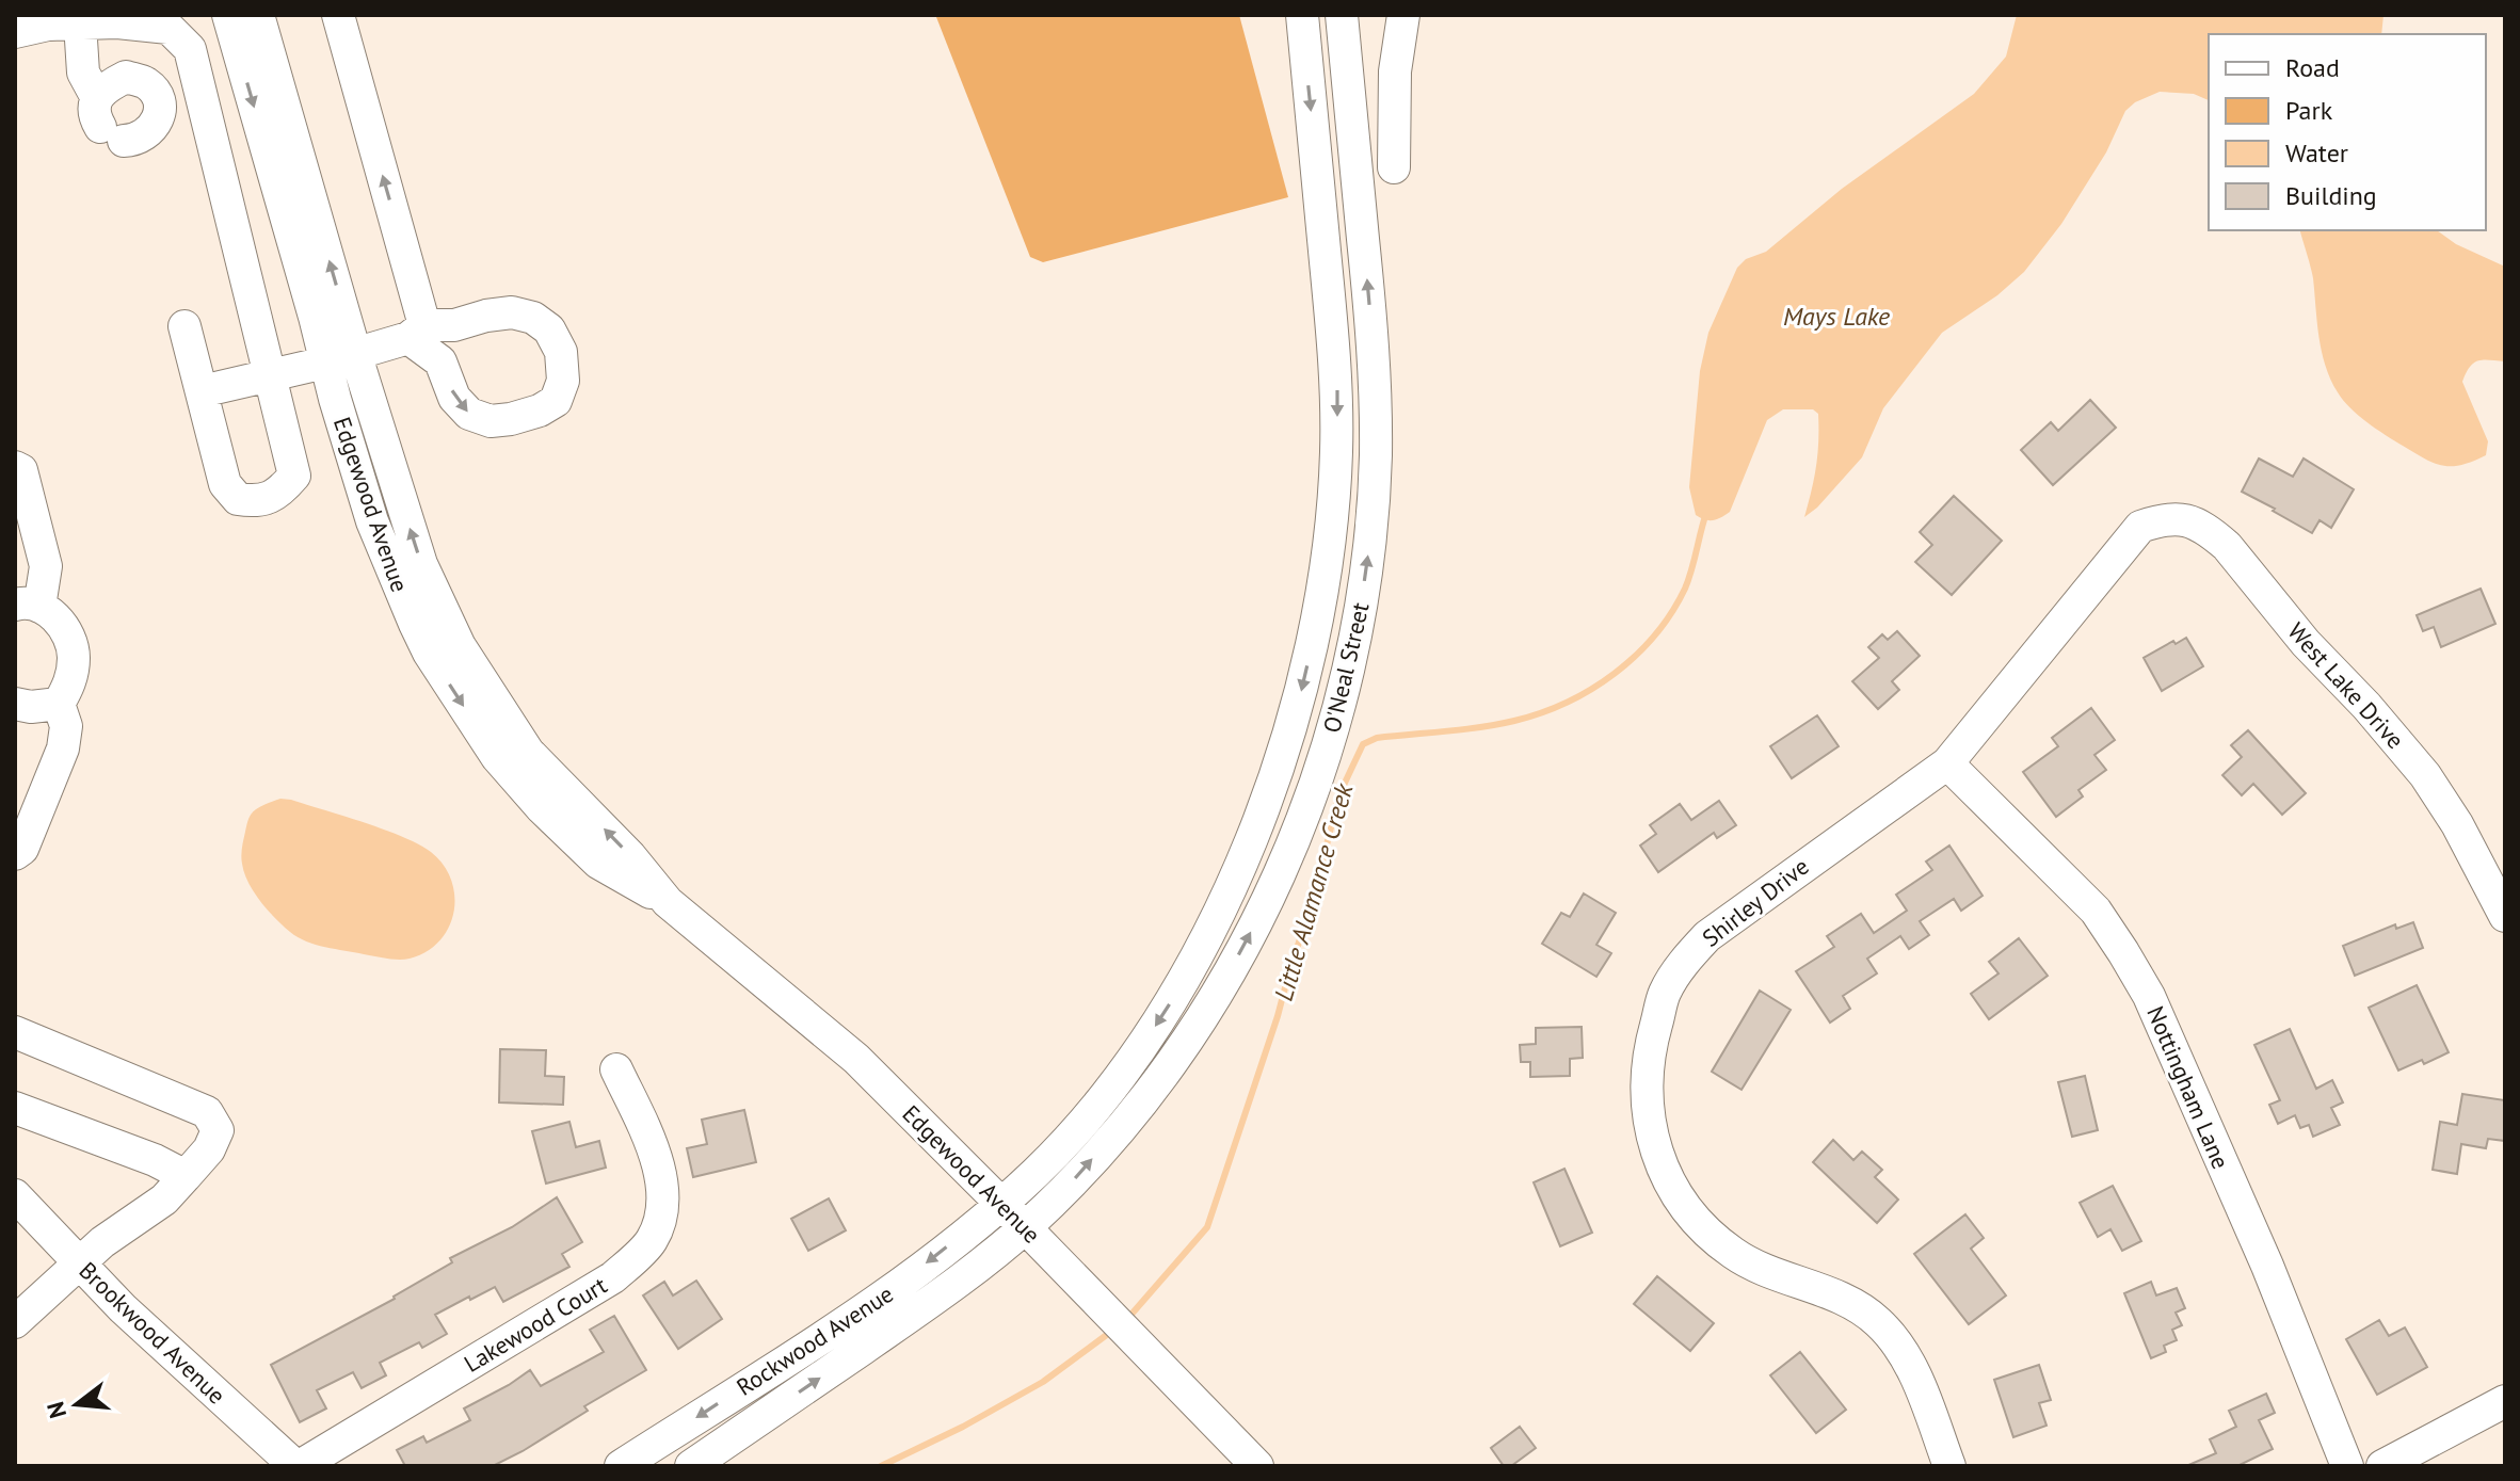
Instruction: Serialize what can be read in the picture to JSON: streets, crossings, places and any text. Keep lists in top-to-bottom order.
{
  "streets": {
    "street": [
      "Edgewood Avenue",
      "O'Neal Street",
      "West Lake Drive",
      "Shirley Drive",
      "Nottingham Lane",
      "Lakewood Court",
      "Brookwood Avenue",
      "Rockwood Avenue"
    ]
  },
  "crossings": [
    ["Edgewood Avenue", "O'Neal Street"],
    ["Edgewood Avenue", "Rockwood Avenue"],
    ["O'Neal Street", "Rockwood Avenue"],
    ["West Lake Drive", "Shirley Drive"],
    ["Shirley Drive", "Nottingham Lane"],
    ["Lakewood Court", "Brookwood Avenue"]
  ],
  "water": ["Mays Lake", "Little Alamance Creek"],
  "legend": [
    "Road",
    "Park",
    "Water",
    "Building"
  ],
  "north": "left"
}
